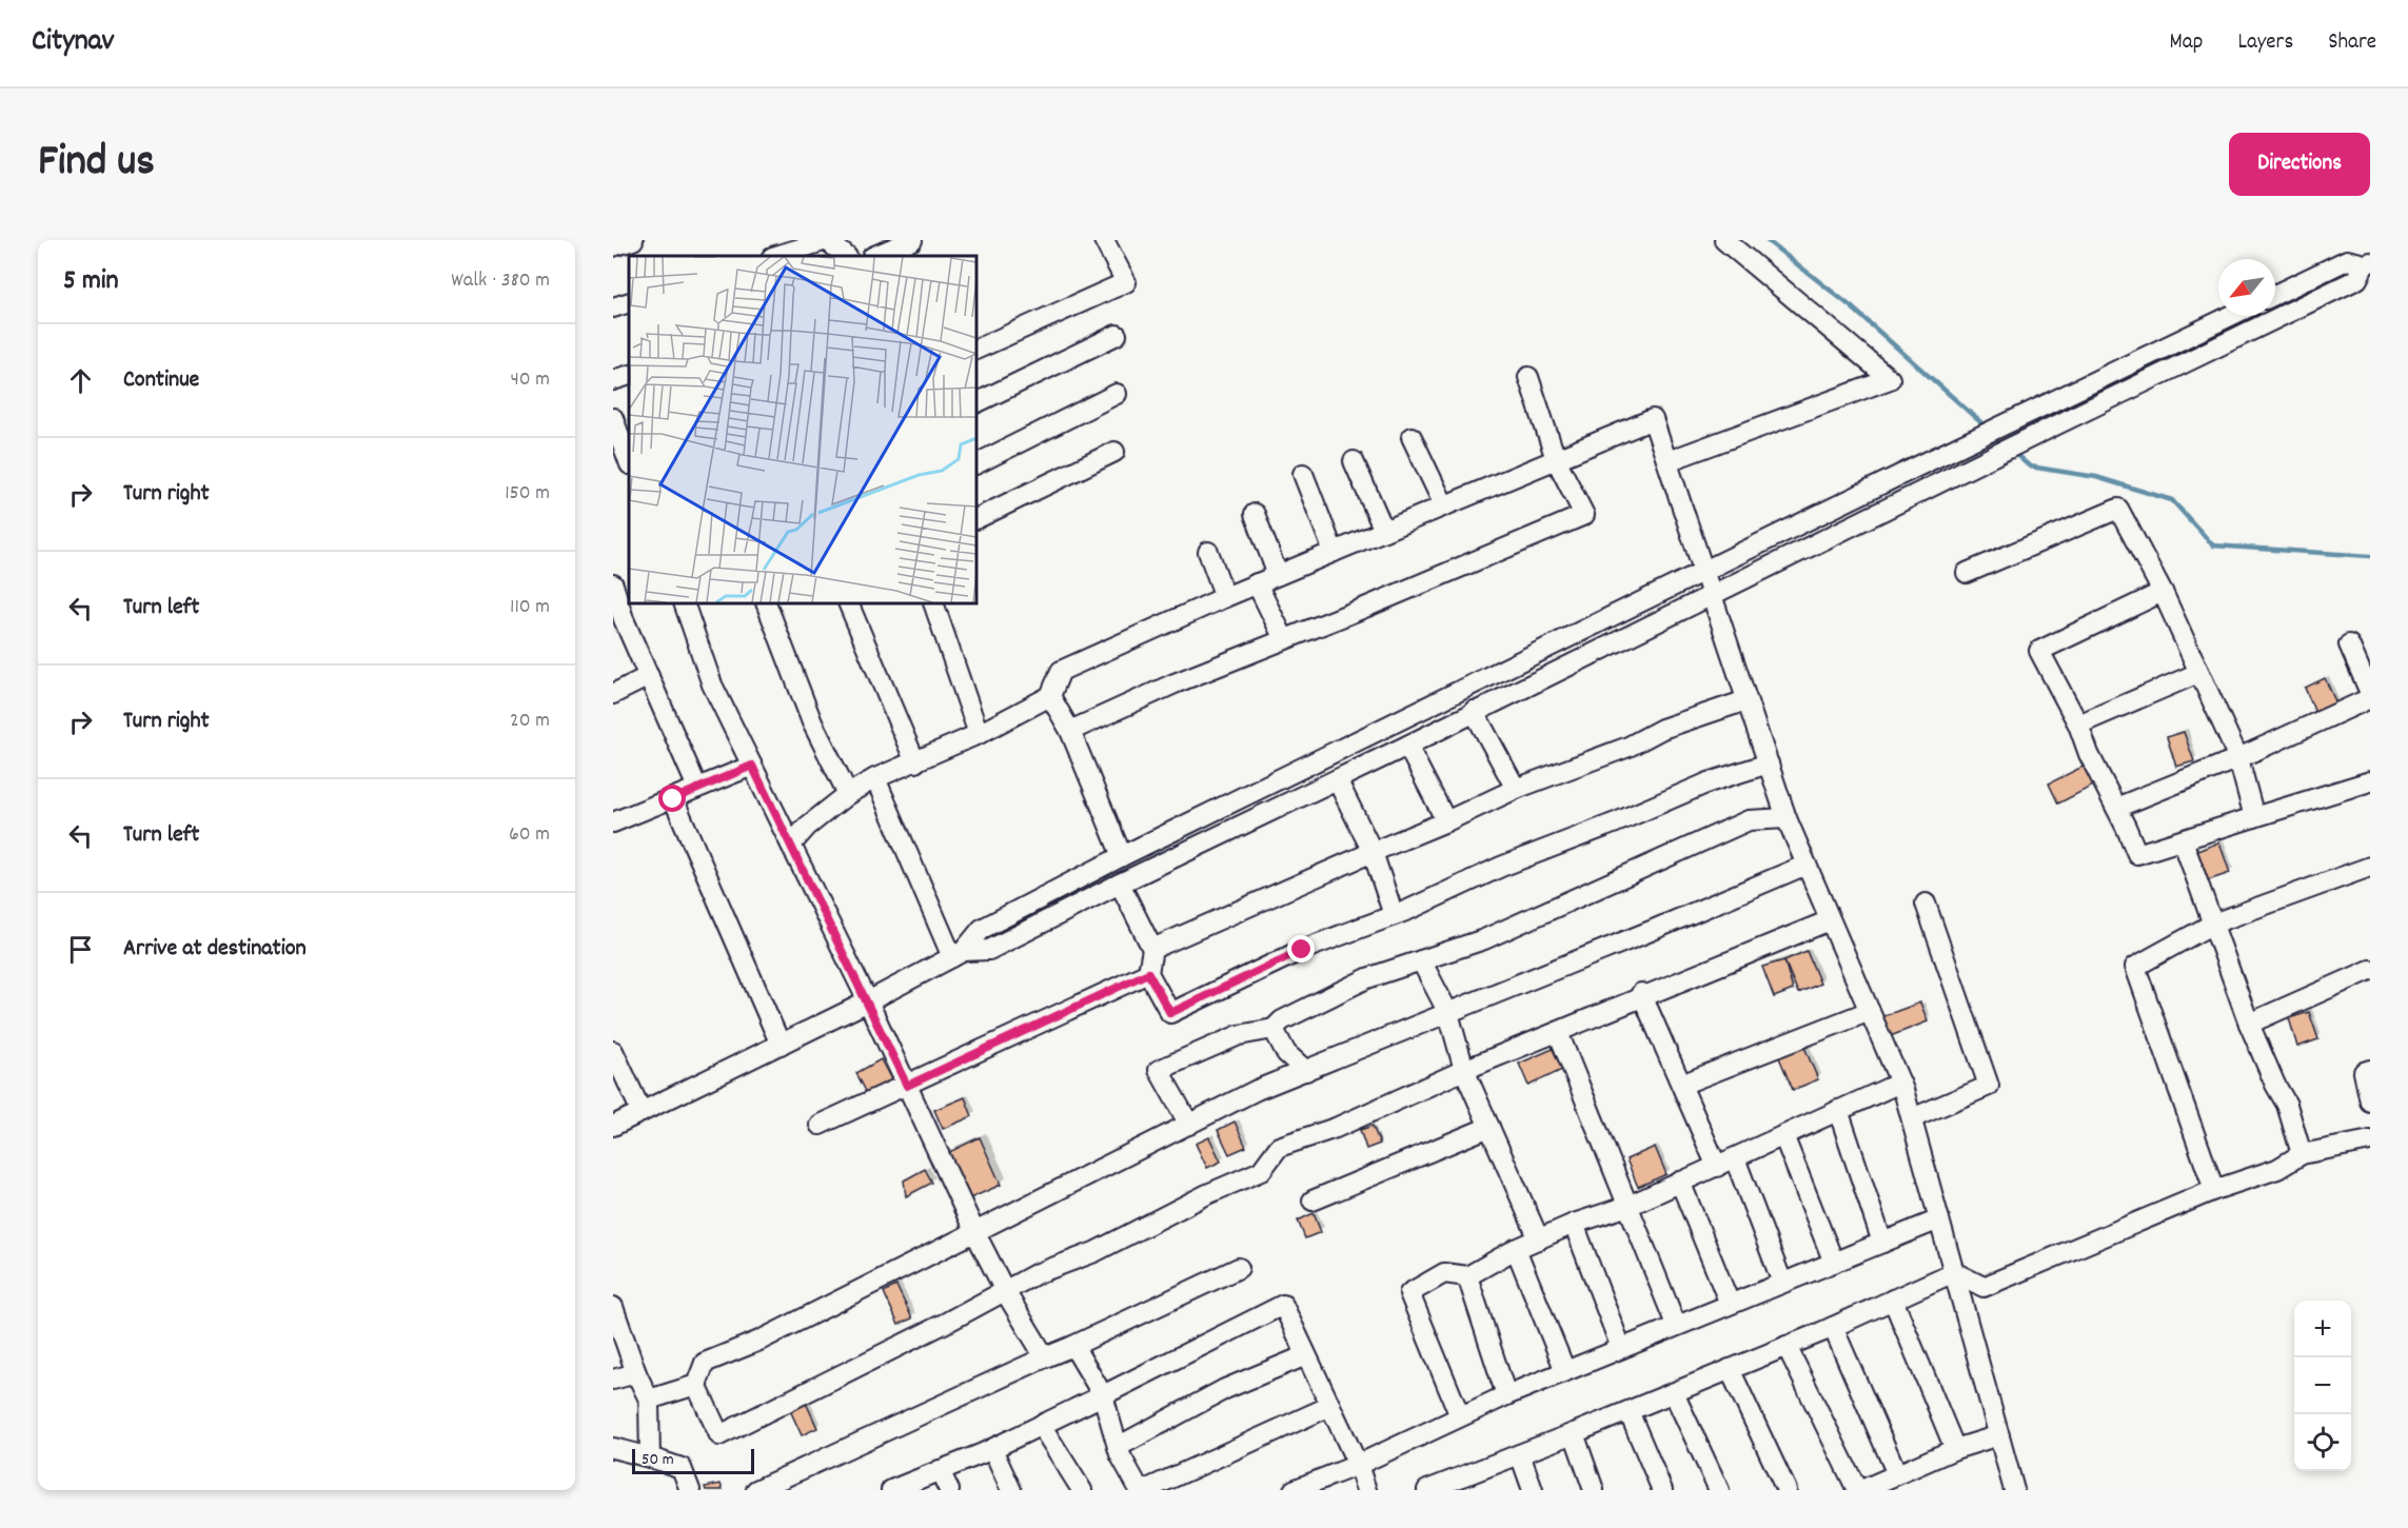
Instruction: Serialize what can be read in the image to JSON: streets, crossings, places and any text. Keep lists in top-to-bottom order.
{
  "scale_bar": "50 m",
  "north": "bottom left",
  "page": {
    "header": "Citynav",
    "nav": ["Map", "Layers", "Share"],
    "title": "Find us",
    "buttons": "Directions",
    "heading": ["5 min", "Walk · 380 m"],
    "list": [
      ["Continue", "40 m"],
      ["Turn right", "150 m"],
      ["Turn left", "110 m"],
      ["Turn right", "20 m"],
      ["Turn left", "60 m"],
      "Arrive at destination"
    ],
    "map_buttons": ["+", "−"],
    "scale": "50 m"
  }
}
